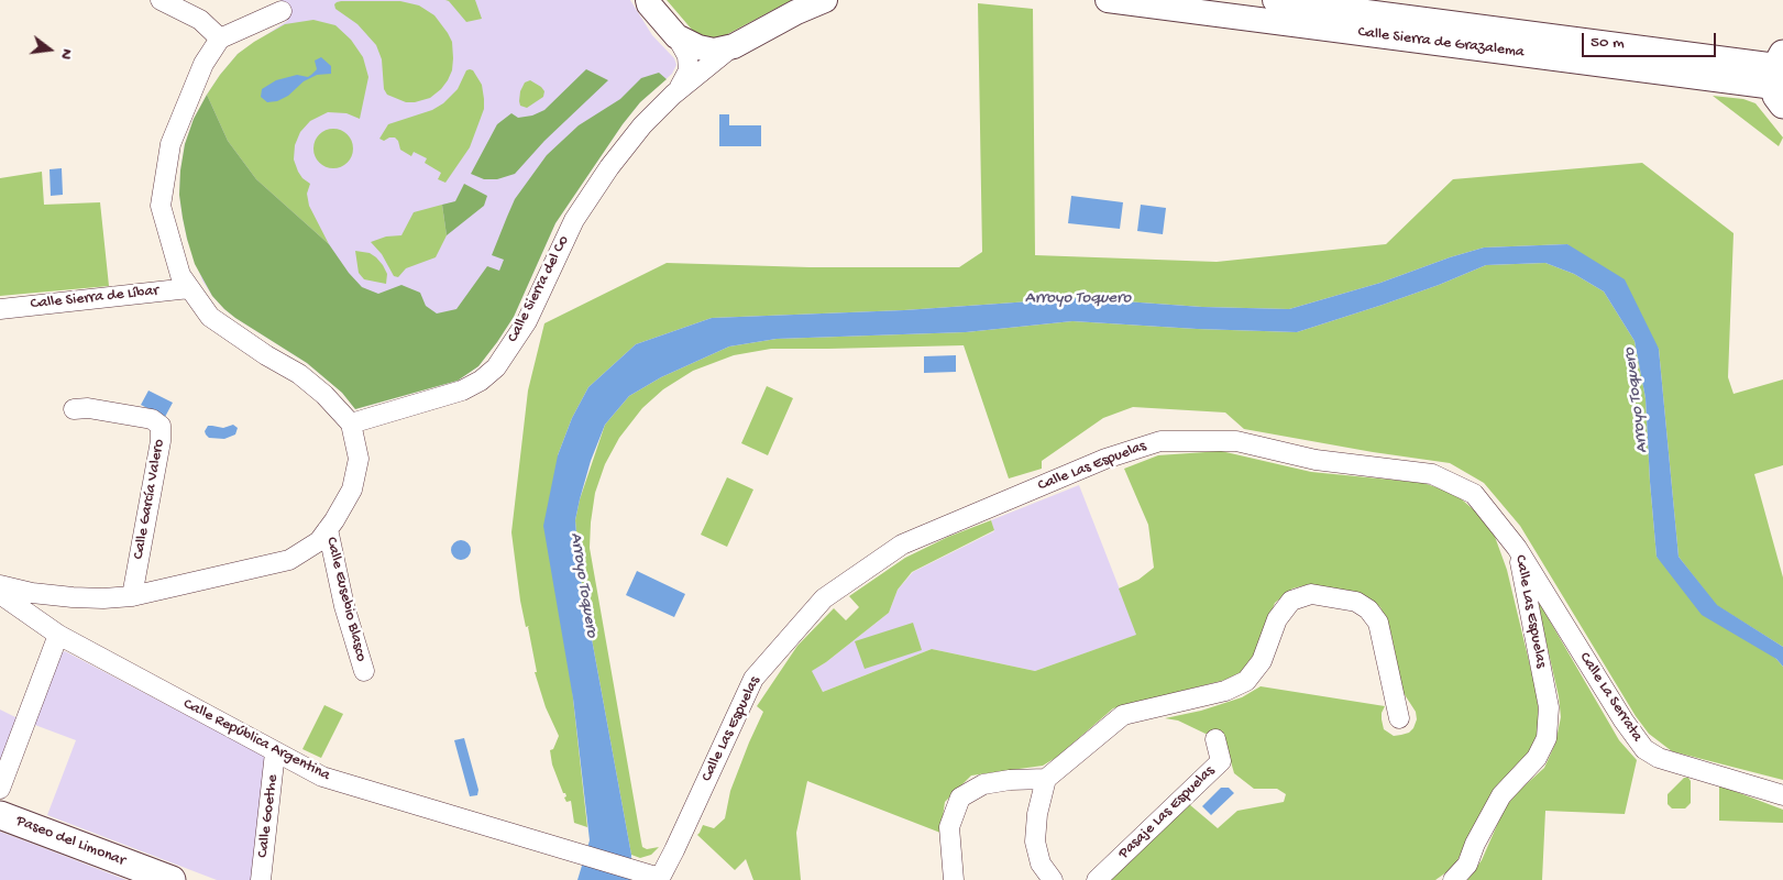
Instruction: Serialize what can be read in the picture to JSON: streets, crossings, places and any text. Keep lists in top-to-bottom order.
{
  "streets": {
    "main road": ["Paseo del Limonar"],
    "street": [
      "Calle Sierra de Grazalema",
      "Calle Sierra del Co",
      "Calle Sierra de Líbar",
      "Calle Las Espuelas",
      "Calle García Valero",
      "Calle Eusebio Blasco",
      "Calle La Serrata",
      "Calle República Argentina",
      "Pasaje Las Espuelas",
      "Calle Goethe"
    ]
  },
  "crossings": [
    ["Calle Las Espuelas", "Calle La Serrata"],
    ["Calle Las Espuelas", "Calle República Argentina"],
    ["Calle República Argentina", "Calle Goethe"]
  ],
  "water": ["Arroyo Toquero"],
  "scale_bar": "50 m",
  "north": "right"
}
